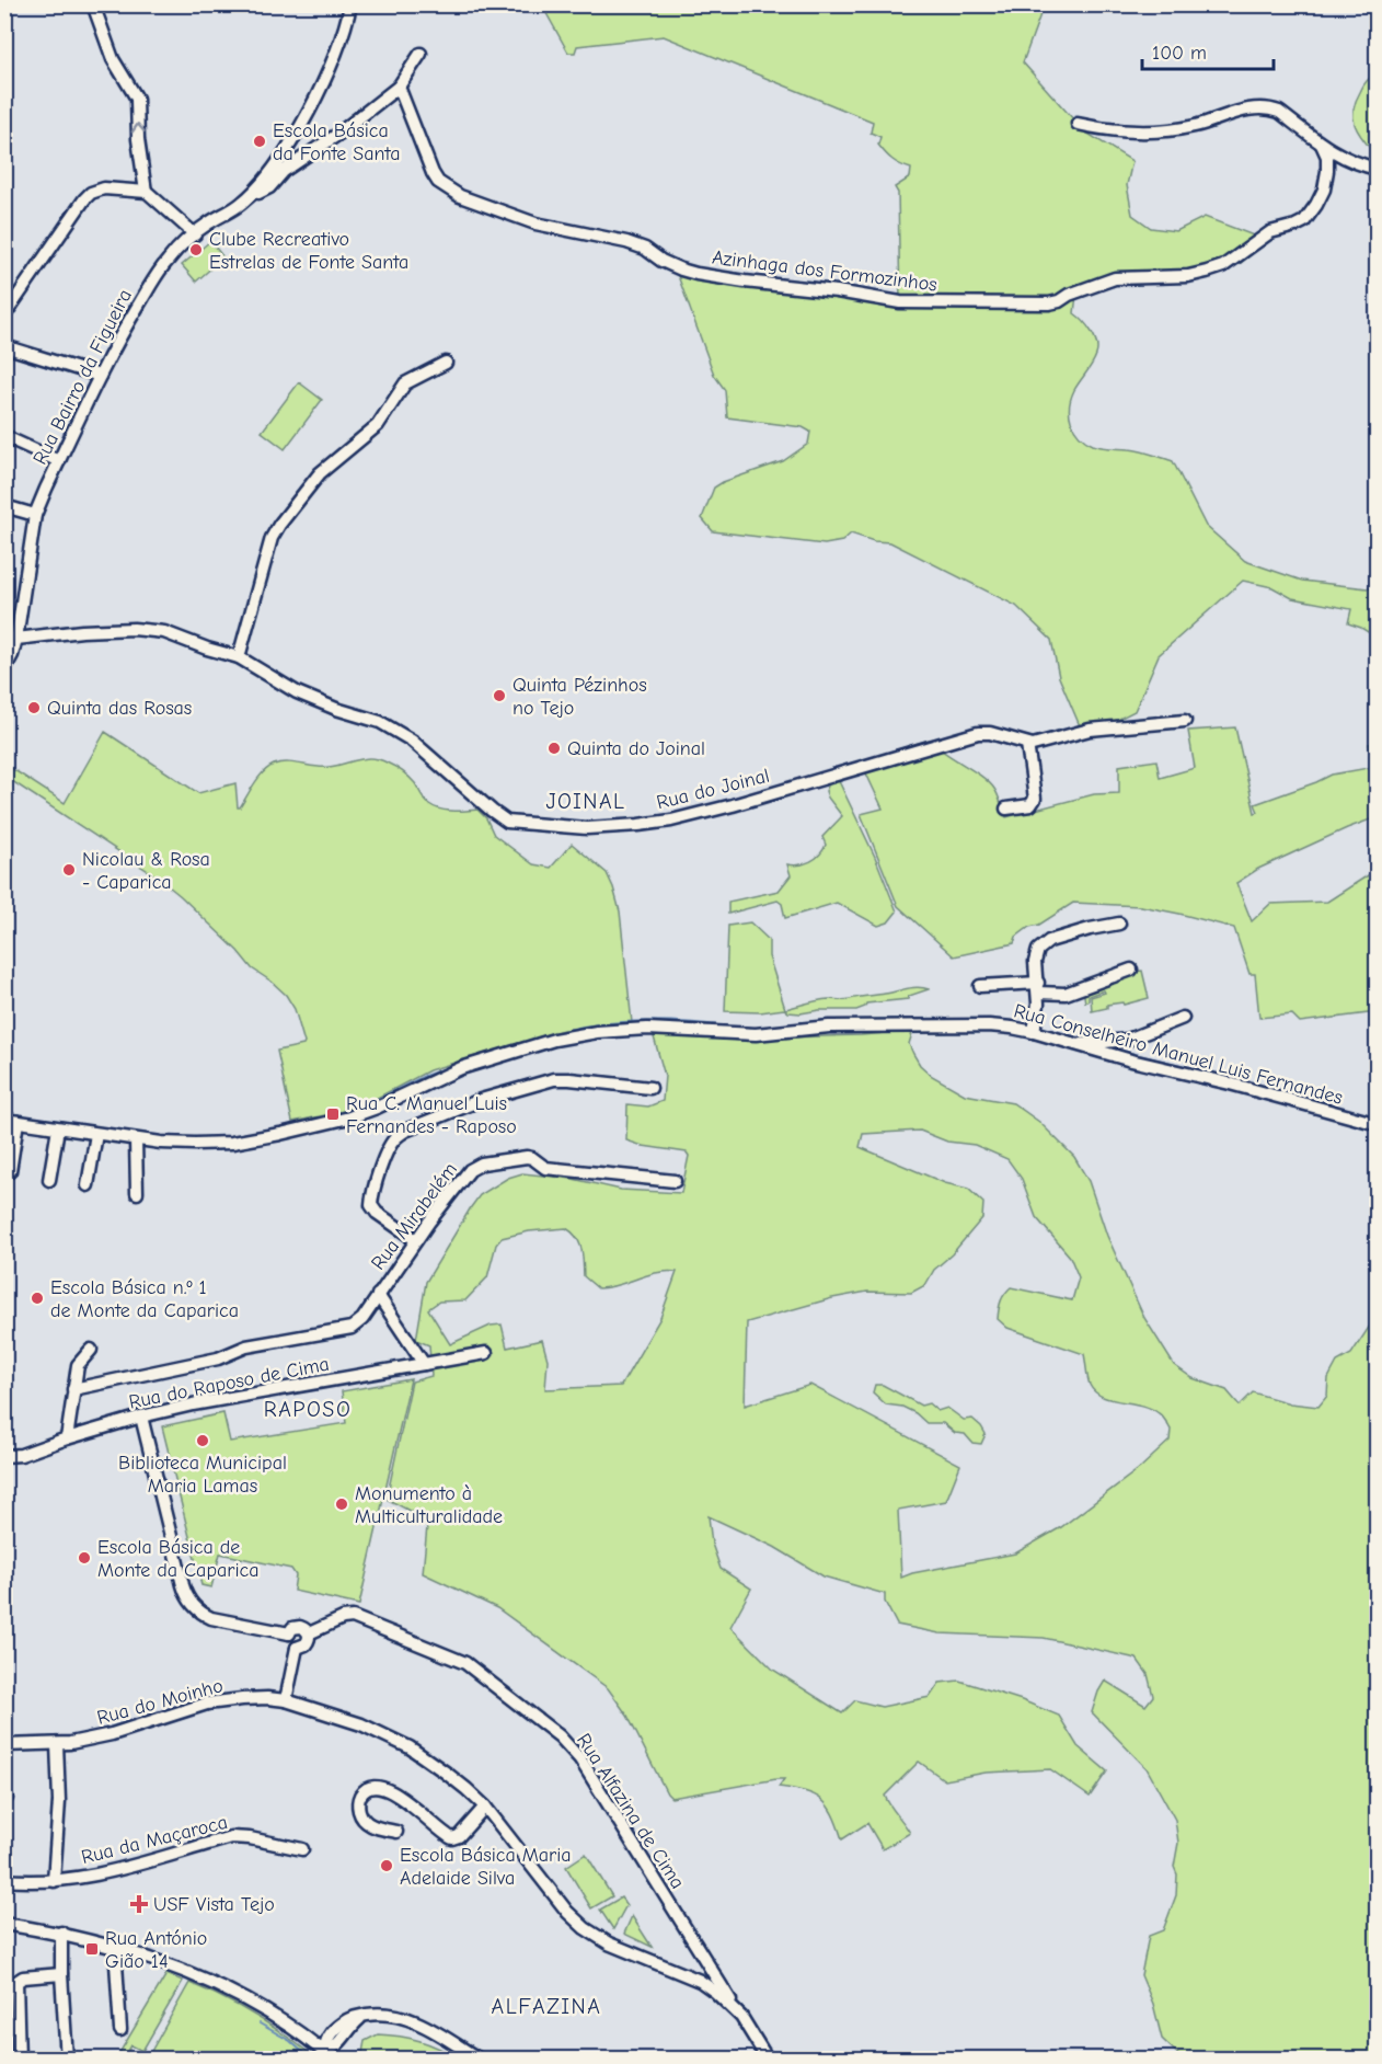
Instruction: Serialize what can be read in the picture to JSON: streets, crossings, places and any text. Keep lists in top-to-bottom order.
{
  "streets": {
    "street": [
      "Azinhaga dos Formozinhos",
      "Rua Bairro da Figueira",
      "Rua do Joinal",
      "Rua Conselheiro Manuel Luis Fernandes",
      "Rua Mirabelém",
      "Rua do Raposo de Cima",
      "Rua do Moinho",
      "Rua Alfazina de Cima",
      "Rua da Maçaroca"
    ]
  },
  "crossings": [
    ["Rua Bairro da Figueira", "Rua do Joinal"],
    ["Rua Mirabelém", "Rua do Raposo de Cima"],
    ["Rua do Moinho", "Rua Alfazina de Cima"],
    ["Rua do Moinho", "Rua da Maçaroca"]
  ],
  "districts": ["JOINAL", "RAPOSO", "ALFAZINA"],
  "places": {
    "other": [
      "Escola Básica da Fonte Santa",
      "Clube Recreativo Estrelas de Fonte Santa",
      "Quinta Pézinhos no Tejo",
      "Quinta das Rosas",
      "Quinta do Joinal",
      "Nicolau & Rosa - Caparica",
      "Escola Básica n.º 1 de Monte da Caparica",
      "Biblioteca Municipal Maria Lamas",
      "Monumento à Multiculturalidade",
      "Escola Básica de Monte da Caparica",
      "Escola Básica Maria Adelaide Silva"
    ],
    "transit": ["Rua C. Manuel Luis Fernandes - Raposo", "Rua António Gião 14"],
    "health": ["USF Vista Tejo"]
  },
  "scale_bar": "100 m"
}
